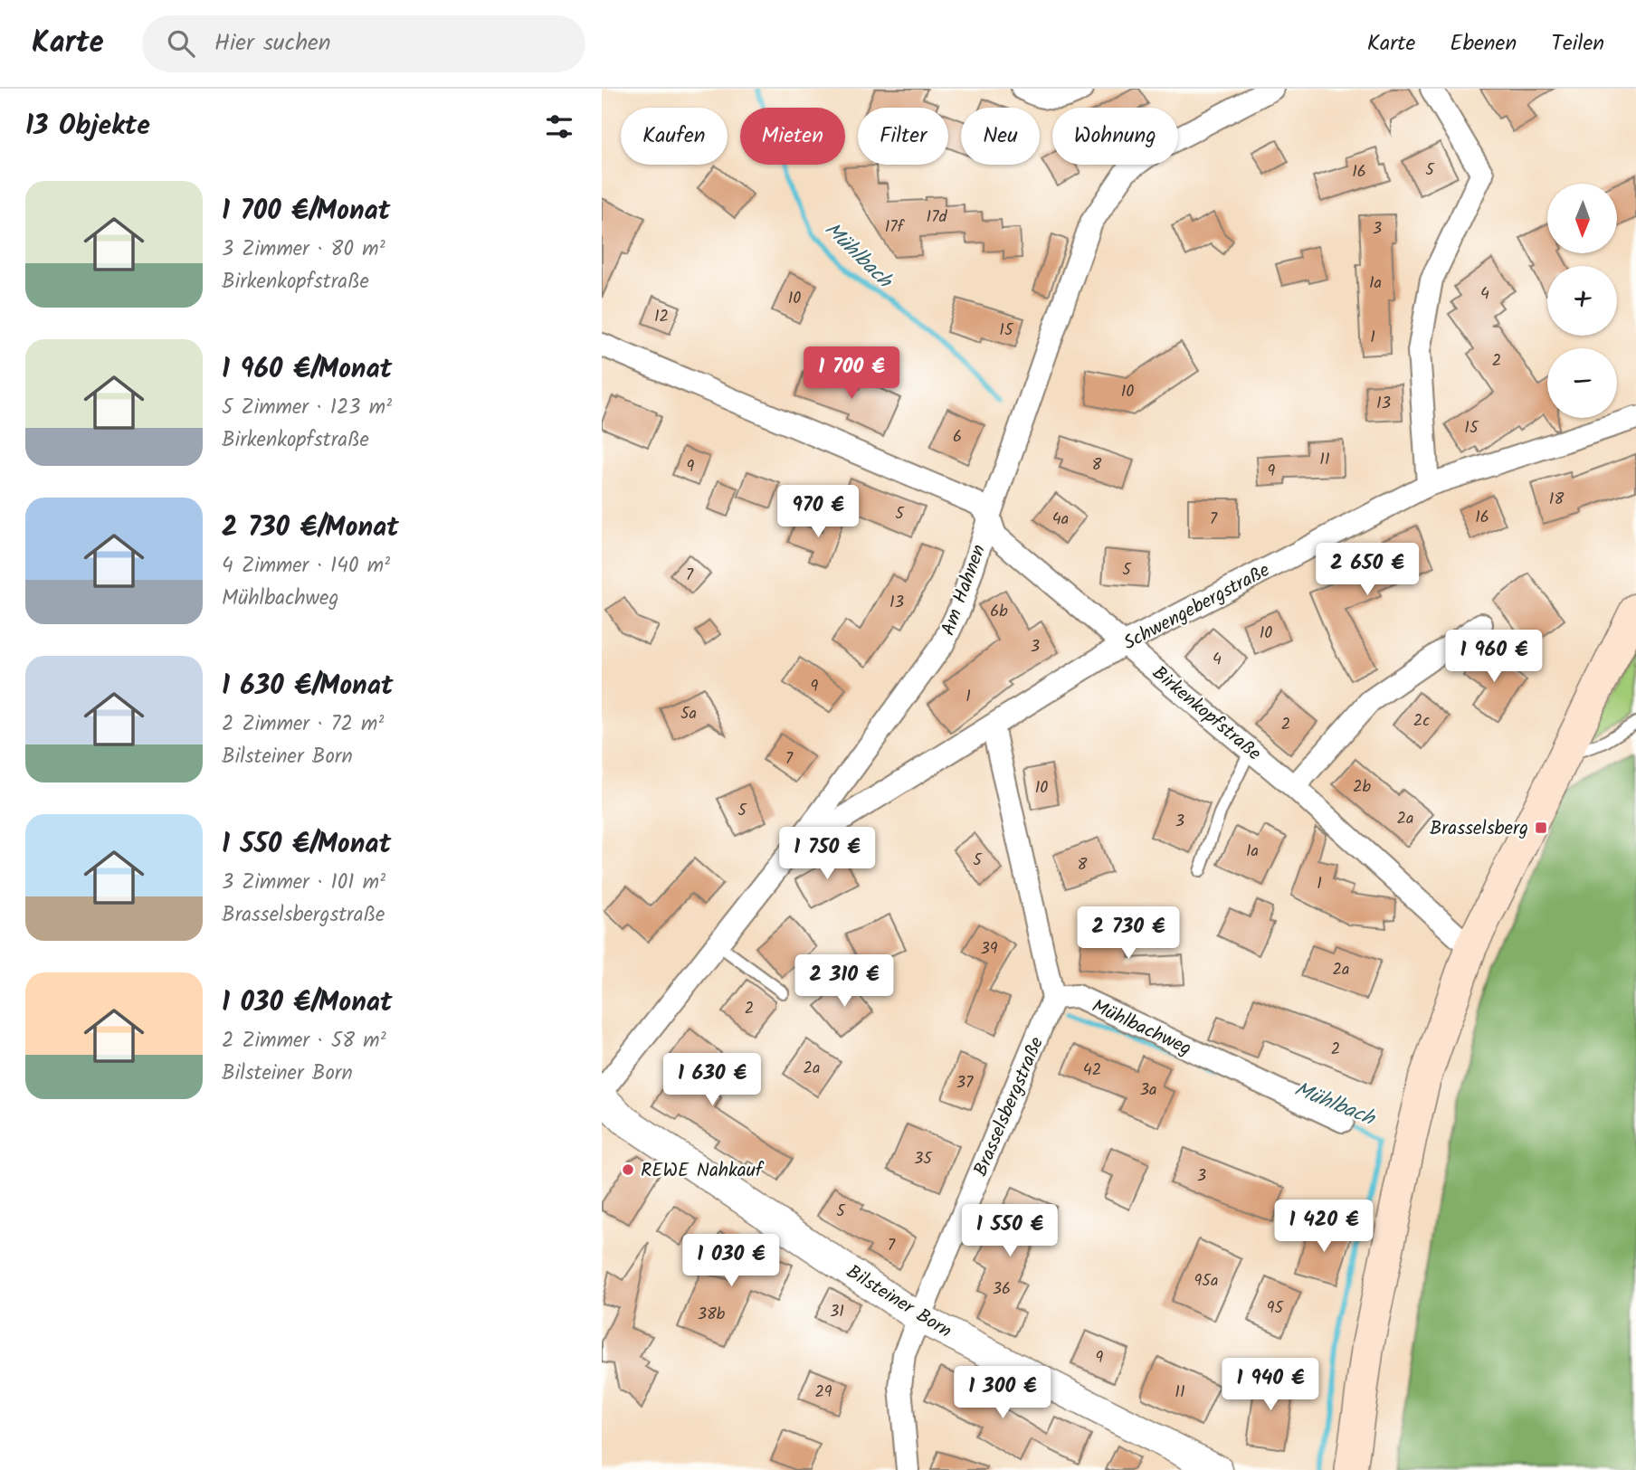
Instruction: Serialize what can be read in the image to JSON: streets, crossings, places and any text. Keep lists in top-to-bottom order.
{
  "streets": {
    "street": [
      "Am Hahnen",
      "Schwengebergstraße",
      "Birkenkopfstraße",
      "Mühlbachweg",
      "Brasselsbergstraße",
      "Bilsteiner Born"
    ]
  },
  "crossings": [
    ["Am Hahnen", "Schwengebergstraße"],
    ["Am Hahnen", "Birkenkopfstraße"],
    ["Schwengebergstraße", "Birkenkopfstraße"],
    ["Mühlbachweg", "Brasselsbergstraße"],
    ["Brasselsbergstraße", "Bilsteiner Born"]
  ],
  "water": ["Mühlbach"],
  "places": {
    "transit": ["Brasselsberg"],
    "other": ["REWE Nahkauf"]
  },
  "house_numbers": [
    "5",
    "16",
    "17d",
    "17f",
    "3",
    "1a",
    "4",
    "10",
    "12",
    "15",
    "1",
    "2",
    "10",
    "13",
    "15",
    "6",
    "11",
    "8",
    "9",
    "9",
    "18",
    "5",
    "16",
    "4a",
    "7",
    "5",
    "7",
    "13",
    "6b",
    "10",
    "3",
    "4",
    "9",
    "1",
    "5a",
    "2c",
    "2",
    "7",
    "2b",
    "10",
    "5",
    "2a",
    "3",
    "1a",
    "5",
    "8",
    "1",
    "39",
    "2a",
    "2",
    "2",
    "2a",
    "42",
    "37",
    "3a",
    "35",
    "3",
    "5",
    "7",
    "95a",
    "36",
    "95",
    "31",
    "38b",
    "9",
    "29",
    "11"
  ],
  "north": "bottom",
  "page": {
    "header": "Karte",
    "search": "Hier suchen",
    "nav": ["Karte", "Ebenen", "Teilen"],
    "heading": "13 Objekte",
    "chip": [
      "Kaufen",
      "Mieten",
      "Filter",
      "Neu",
      "Wohnung"
    ],
    "list": [
      {
        "name": "1 700 €/Monat",
        "note": "3 Zimmer · 80 m² · Birkenkopfstraße"
      },
      {
        "name": "1 960 €/Monat",
        "note": "5 Zimmer · 123 m² · Birkenkopfstraße"
      },
      {
        "name": "2 730 €/Monat",
        "note": "4 Zimmer · 140 m² · Mühlbachweg"
      },
      {
        "name": "1 630 €/Monat",
        "note": "2 Zimmer · 72 m² · Bilsteiner Born"
      },
      {
        "name": "1 550 €/Monat",
        "note": "3 Zimmer · 101 m² · Brasselsbergstraße"
      },
      {
        "name": "1 030 €/Monat",
        "note": "2 Zimmer · 58 m² · Bilsteiner Born"
      }
    ],
    "map_buttons": ["+", "−"],
    "price": [
      "1 700 €",
      "970 €",
      "2 650 €",
      "1 960 €",
      "1 750 €",
      "2 730 €",
      "2 310 €",
      "1 630 €",
      "1 420 €",
      "1 550 €",
      "1 030 €",
      "1 940 €",
      "1 300 €"
    ]
  }
}
